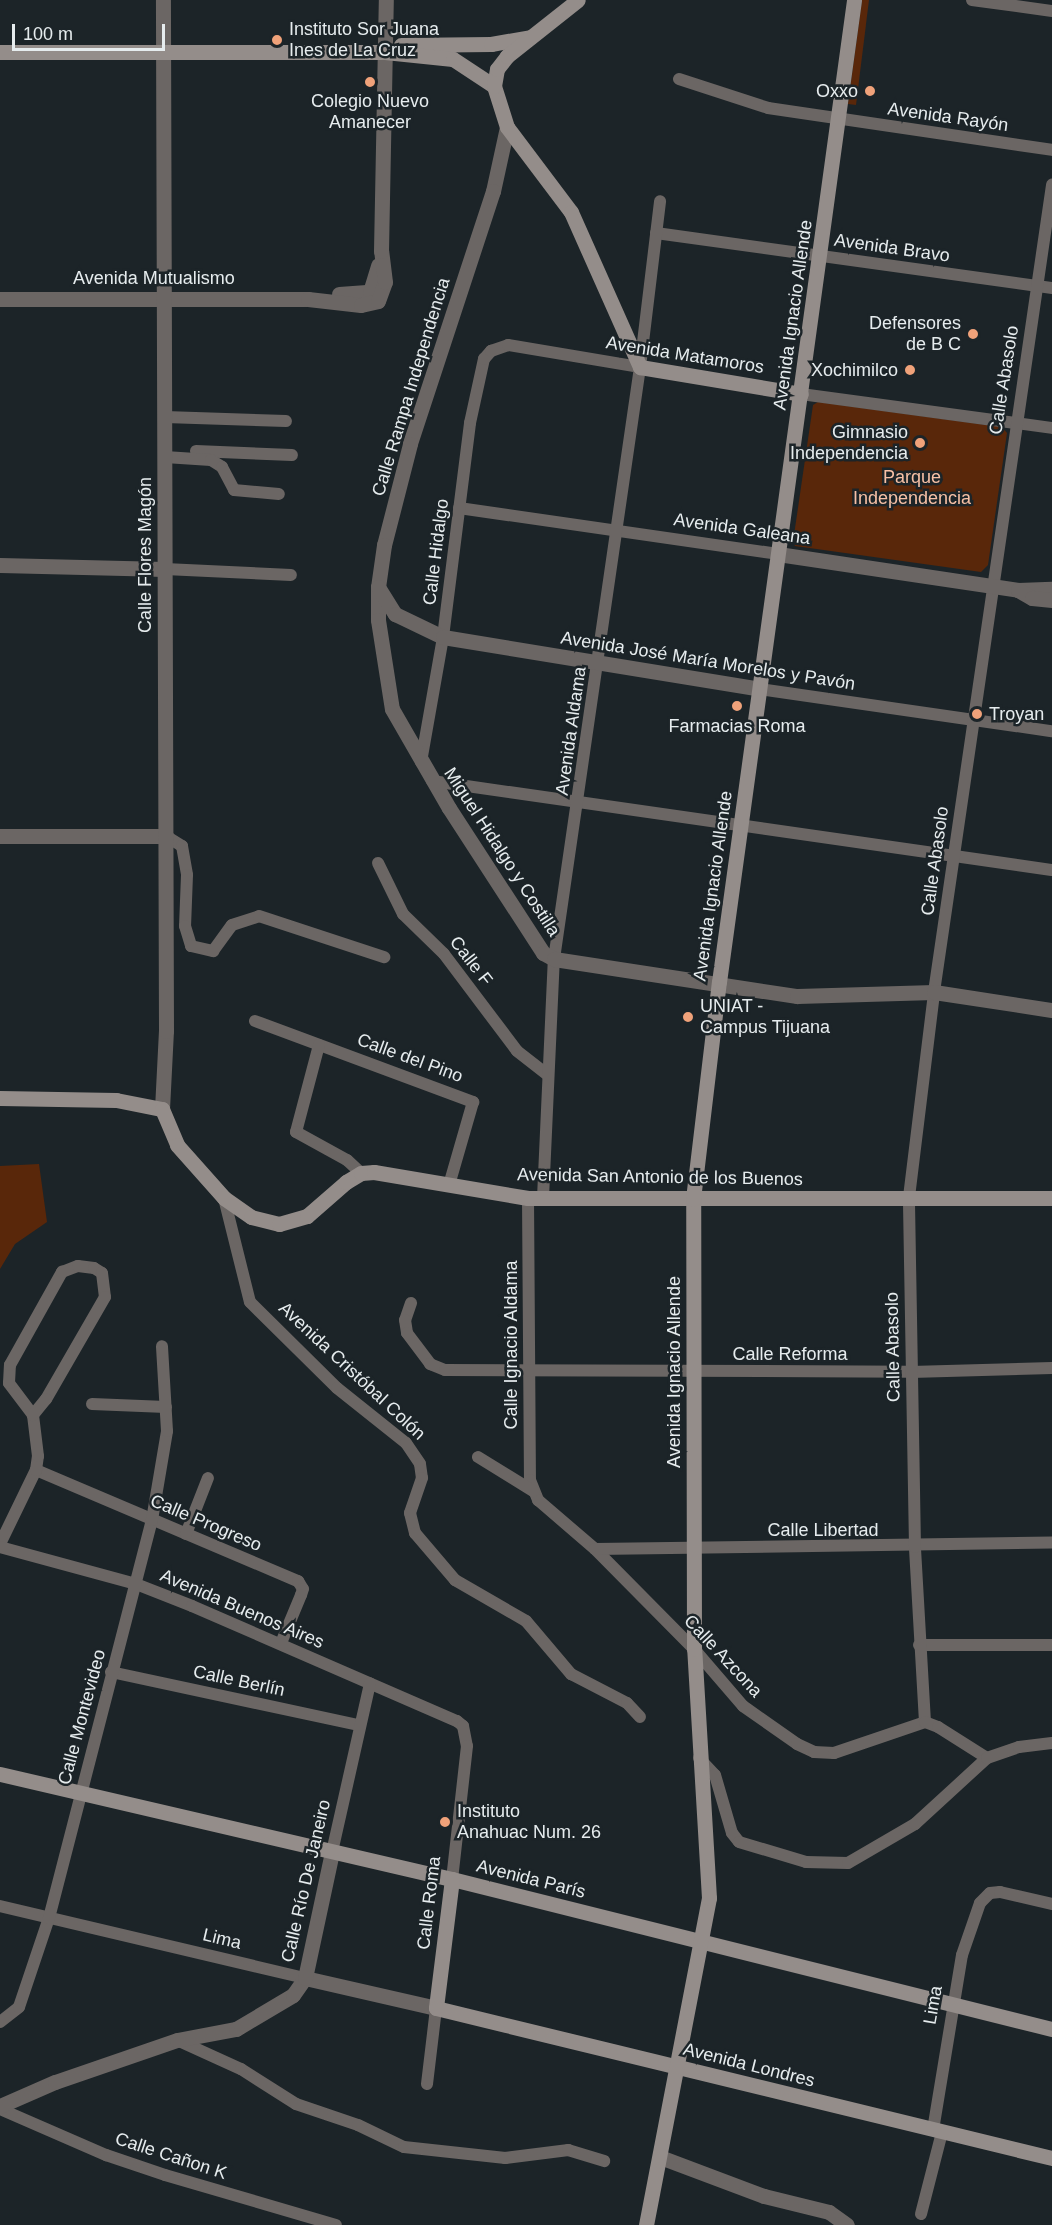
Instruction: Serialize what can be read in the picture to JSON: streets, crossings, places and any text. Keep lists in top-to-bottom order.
{
  "streets": {
    "main road": [
      "Avenida Ignacio Allende",
      "Avenida Matamoros",
      "Avenida San Antonio de los Buenos",
      "Avenida París",
      "Calle Roma",
      "Avenida Londres"
    ],
    "street": [
      "Avenida Rayón",
      "Avenida Bravo",
      "Avenida Mutualismo",
      "Calle Abasolo",
      "Calle Rampa Independencia",
      "Avenida Galeana",
      "Calle Hidalgo",
      "Calle Flores Magón",
      "Avenida José María Morelos y Pavón",
      "Avenida Aldama",
      "Miguel Hidalgo y Costilla",
      "Calle F",
      "Calle del Pino",
      "Calle Ignacio Aldama",
      "Calle Reforma",
      "Avenida Cristóbal Colón",
      "Calle Progreso",
      "Calle Libertad",
      "Avenida Buenos Aires",
      "Calle Azcona",
      "Calle Berlín",
      "Calle Montevideo",
      "Calle Río De Janeiro",
      "Lima",
      "Calle Cañon K"
    ]
  },
  "crossings": [
    ["Avenida Rayón", "Avenida Ignacio Allende"],
    ["Avenida Bravo", "Avenida Ignacio Allende"],
    ["Avenida Bravo", "Calle Abasolo"],
    ["Avenida Bravo", "Avenida Aldama"],
    ["Avenida Mutualismo", "Calle Flores Magón"],
    ["Avenida Ignacio Allende", "Avenida Matamoros"],
    ["Avenida Ignacio Allende", "Avenida Galeana"],
    ["Avenida Ignacio Allende", "Avenida José María Morelos y Pavón"],
    ["Avenida Ignacio Allende", "Avenida San Antonio de los Buenos"],
    ["Avenida Ignacio Allende", "Calle Reforma"],
    ["Avenida Ignacio Allende", "Calle Libertad"],
    ["Avenida Ignacio Allende", "Calle Azcona"],
    ["Avenida Ignacio Allende", "Avenida París"],
    ["Avenida Ignacio Allende", "Avenida Londres"],
    ["Avenida Matamoros", "Calle Abasolo"],
    ["Avenida Matamoros", "Calle Hidalgo"],
    ["Avenida Matamoros", "Avenida Aldama"],
    ["Calle Abasolo", "Avenida Galeana"],
    ["Calle Abasolo", "Avenida José María Morelos y Pavón"],
    ["Calle Abasolo", "Avenida San Antonio de los Buenos"],
    ["Calle Abasolo", "Calle Reforma"],
    ["Calle Abasolo", "Calle Libertad"],
    ["Calle Abasolo", "Calle Azcona"],
    ["Calle Rampa Independencia", "Calle Hidalgo"],
    ["Calle Rampa Independencia", "Avenida José María Morelos y Pavón"],
    ["Calle Rampa Independencia", "Miguel Hidalgo y Costilla"],
    ["Avenida Galeana", "Calle Hidalgo"],
    ["Avenida Galeana", "Avenida Aldama"],
    ["Calle Hidalgo", "Avenida José María Morelos y Pavón"],
    ["Calle Hidalgo", "Miguel Hidalgo y Costilla"],
    ["Avenida José María Morelos y Pavón", "Avenida Aldama"],
    ["Avenida Aldama", "Miguel Hidalgo y Costilla"],
    ["Avenida Aldama", "Calle F"],
    ["Avenida Aldama", "Avenida San Antonio de los Buenos"],
    ["Avenida Aldama", "Calle Ignacio Aldama"],
    ["Calle del Pino", "Avenida San Antonio de los Buenos"],
    ["Avenida San Antonio de los Buenos", "Calle Ignacio Aldama"],
    ["Calle Ignacio Aldama", "Calle Reforma"],
    ["Calle Ignacio Aldama", "Calle Azcona"],
    ["Calle Progreso", "Avenida Buenos Aires"],
    ["Calle Progreso", "Calle Montevideo"],
    ["Calle Libertad", "Calle Azcona"],
    ["Avenida Buenos Aires", "Calle Montevideo"],
    ["Avenida Buenos Aires", "Calle Río De Janeiro"],
    ["Avenida Buenos Aires", "Calle Roma"],
    ["Calle Berlín", "Calle Montevideo"],
    ["Calle Berlín", "Calle Río De Janeiro"],
    ["Calle Montevideo", "Avenida París"],
    ["Calle Montevideo", "Lima"],
    ["Avenida París", "Calle Río De Janeiro"],
    ["Avenida París", "Calle Roma"],
    ["Avenida París", "Lima"],
    ["Calle Río De Janeiro", "Lima"],
    ["Calle Río De Janeiro", "Calle Cañon K"],
    ["Calle Roma", "Lima"],
    ["Calle Roma", "Avenida Londres"],
    ["Lima", "Avenida Londres"]
  ],
  "parks": ["Parque Independencia"],
  "places": [
    "Instituto Sor Juana Ines de La Cruz",
    "Colegio Nuevo Amanecer",
    "Oxxo",
    "Defensores de B C",
    "Xochimilco",
    "Gimnasio Independencia",
    "Farmacias Roma",
    "Troyan",
    "UNIAT - Campus Tijuana",
    "Instituto Anahuac Num. 26"
  ],
  "scale_bar": "100 m"
}
